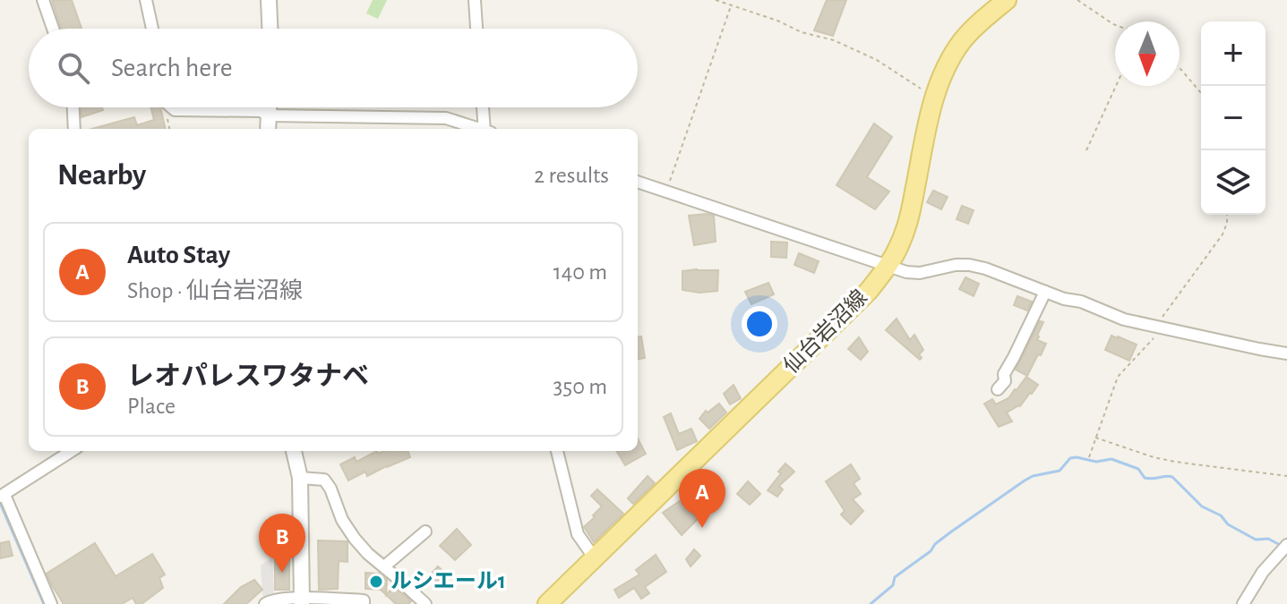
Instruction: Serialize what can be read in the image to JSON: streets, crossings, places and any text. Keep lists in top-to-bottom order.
{
  "streets": {
    "main road": ["仙台岩沼線"]
  },
  "places": ["ルシエール1"],
  "north": "bottom",
  "page": {
    "map_buttons": ["+", "−"],
    "search": "Search here",
    "heading": ["Nearby", "2 results"],
    "list": [
      {
        "mark": "A",
        "name": "Auto Stay",
        "note": "Shop · 仙台岩沼線",
        "value": "140 m"
      },
      {
        "mark": "B",
        "name": "レオパレスワタナベ",
        "note": "Place",
        "value": "350 m"
      }
    ],
    "pins": ["A", "B"]
  }
}
